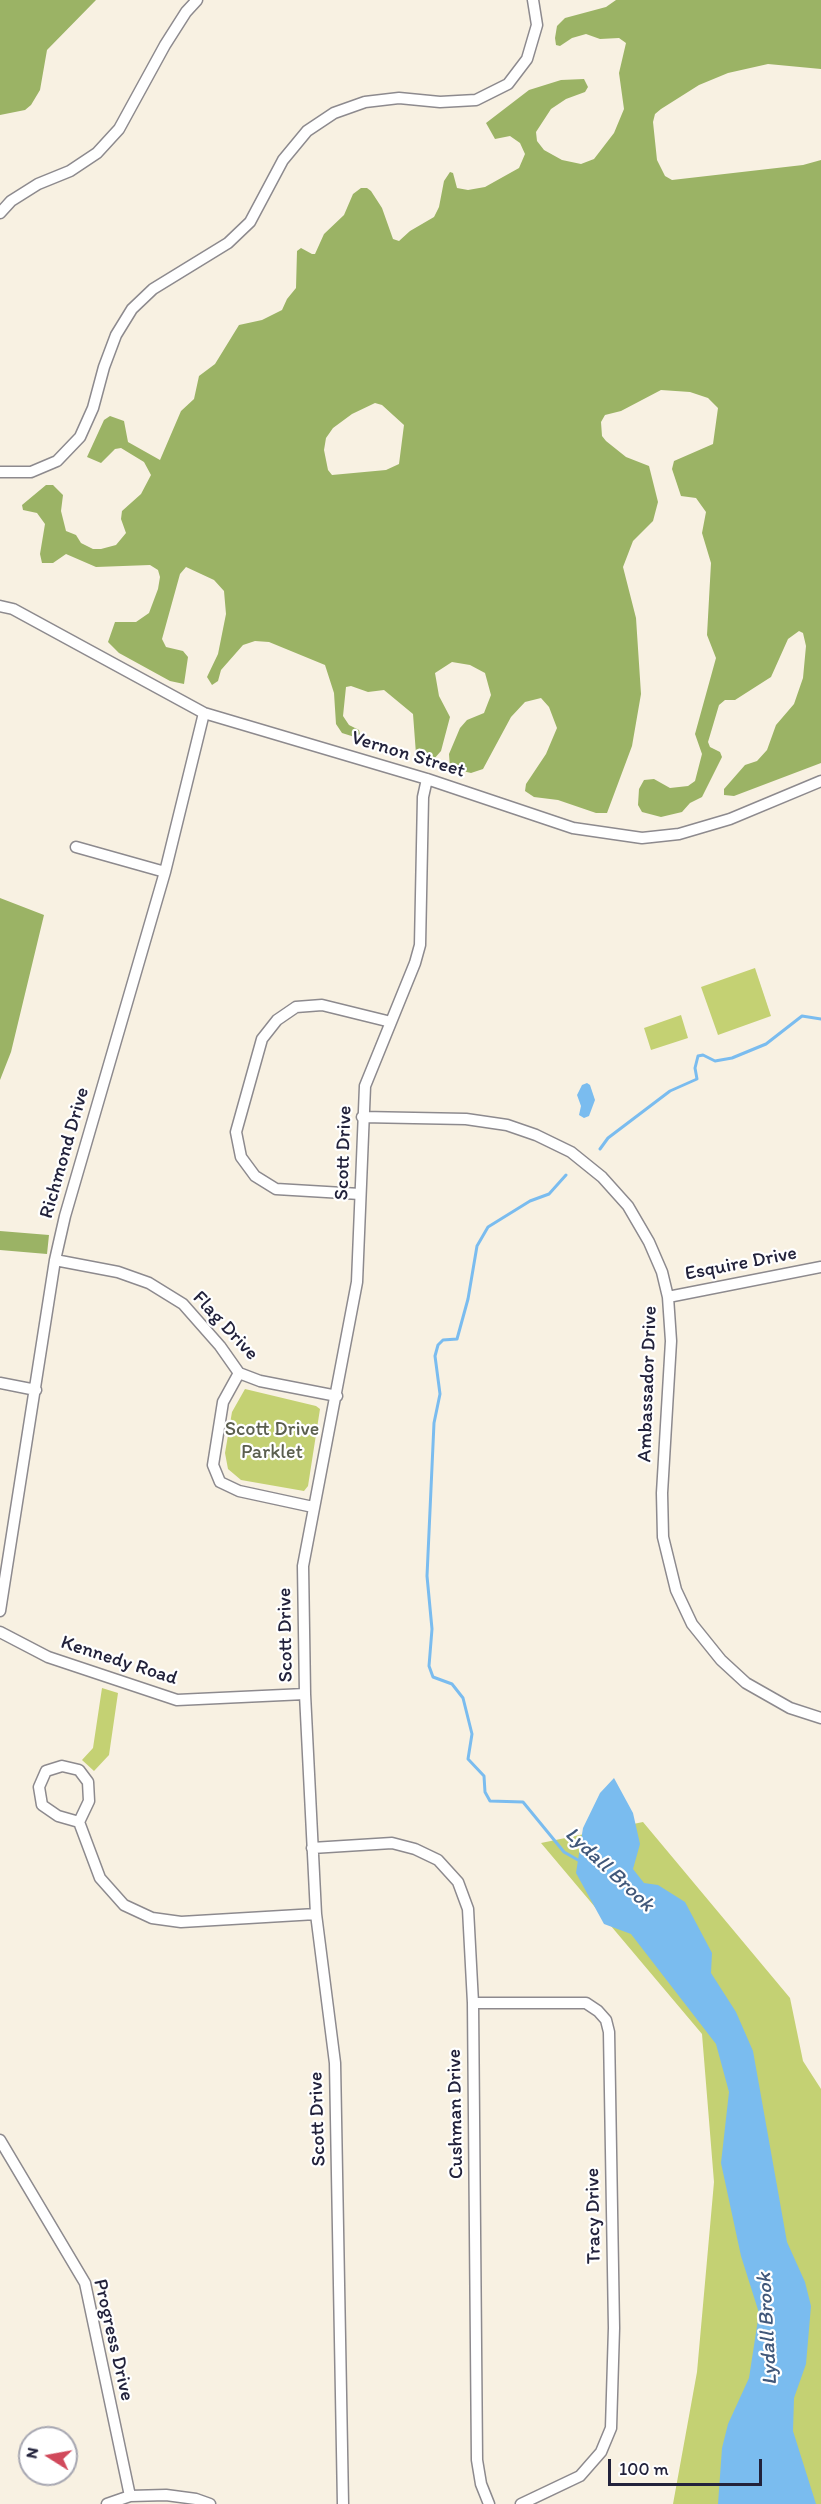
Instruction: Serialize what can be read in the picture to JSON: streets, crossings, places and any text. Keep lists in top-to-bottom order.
{
  "streets": {
    "street": [
      "Vernon Street",
      "Richmond Drive",
      "Scott Drive",
      "Esquire Drive",
      "Flag Drive",
      "Ambassador Drive",
      "Kennedy Road",
      "Cushman Drive",
      "Tracy Drive",
      "Progress Drive"
    ]
  },
  "crossings": [
    ["Vernon Street", "Richmond Drive"],
    ["Vernon Street", "Scott Drive"],
    ["Richmond Drive", "Flag Drive"],
    ["Scott Drive", "Flag Drive"],
    ["Scott Drive", "Ambassador Drive"],
    ["Scott Drive", "Kennedy Road"],
    ["Scott Drive", "Cushman Drive"],
    ["Esquire Drive", "Ambassador Drive"],
    ["Cushman Drive", "Tracy Drive"]
  ],
  "water": ["Lydall Brook"],
  "parks": ["Scott Drive Parklet"],
  "scale_bar": "100 m",
  "north": "left"
}
